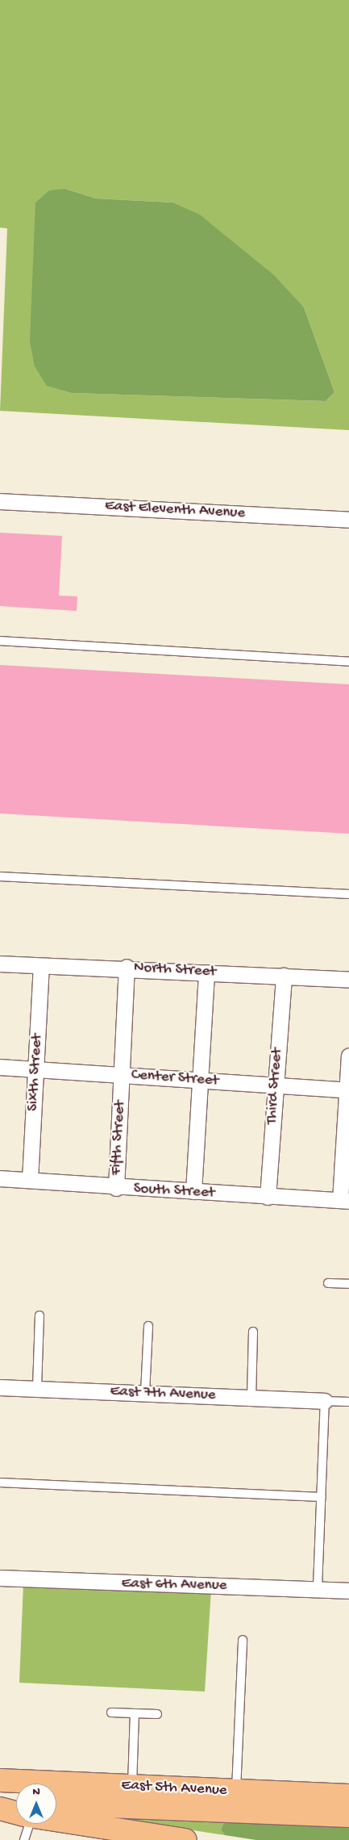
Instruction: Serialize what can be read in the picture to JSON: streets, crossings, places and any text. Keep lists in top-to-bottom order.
{
  "streets": {
    "main road": ["East 5th Avenue"],
    "street": [
      "East Eleventh Avenue",
      "North Street",
      "Sixth Street",
      "Center Street",
      "Third Street",
      "Fifth Street",
      "South Street",
      "East 7th Avenue",
      "East 6th Avenue"
    ]
  },
  "crossings": [
    ["North Street", "Sixth Street"],
    ["North Street", "Third Street"],
    ["North Street", "Fifth Street"],
    ["Sixth Street", "Center Street"],
    ["Sixth Street", "South Street"],
    ["Center Street", "Third Street"],
    ["Center Street", "Fifth Street"],
    ["Third Street", "South Street"],
    ["Fifth Street", "South Street"]
  ],
  "north": "top"
}
